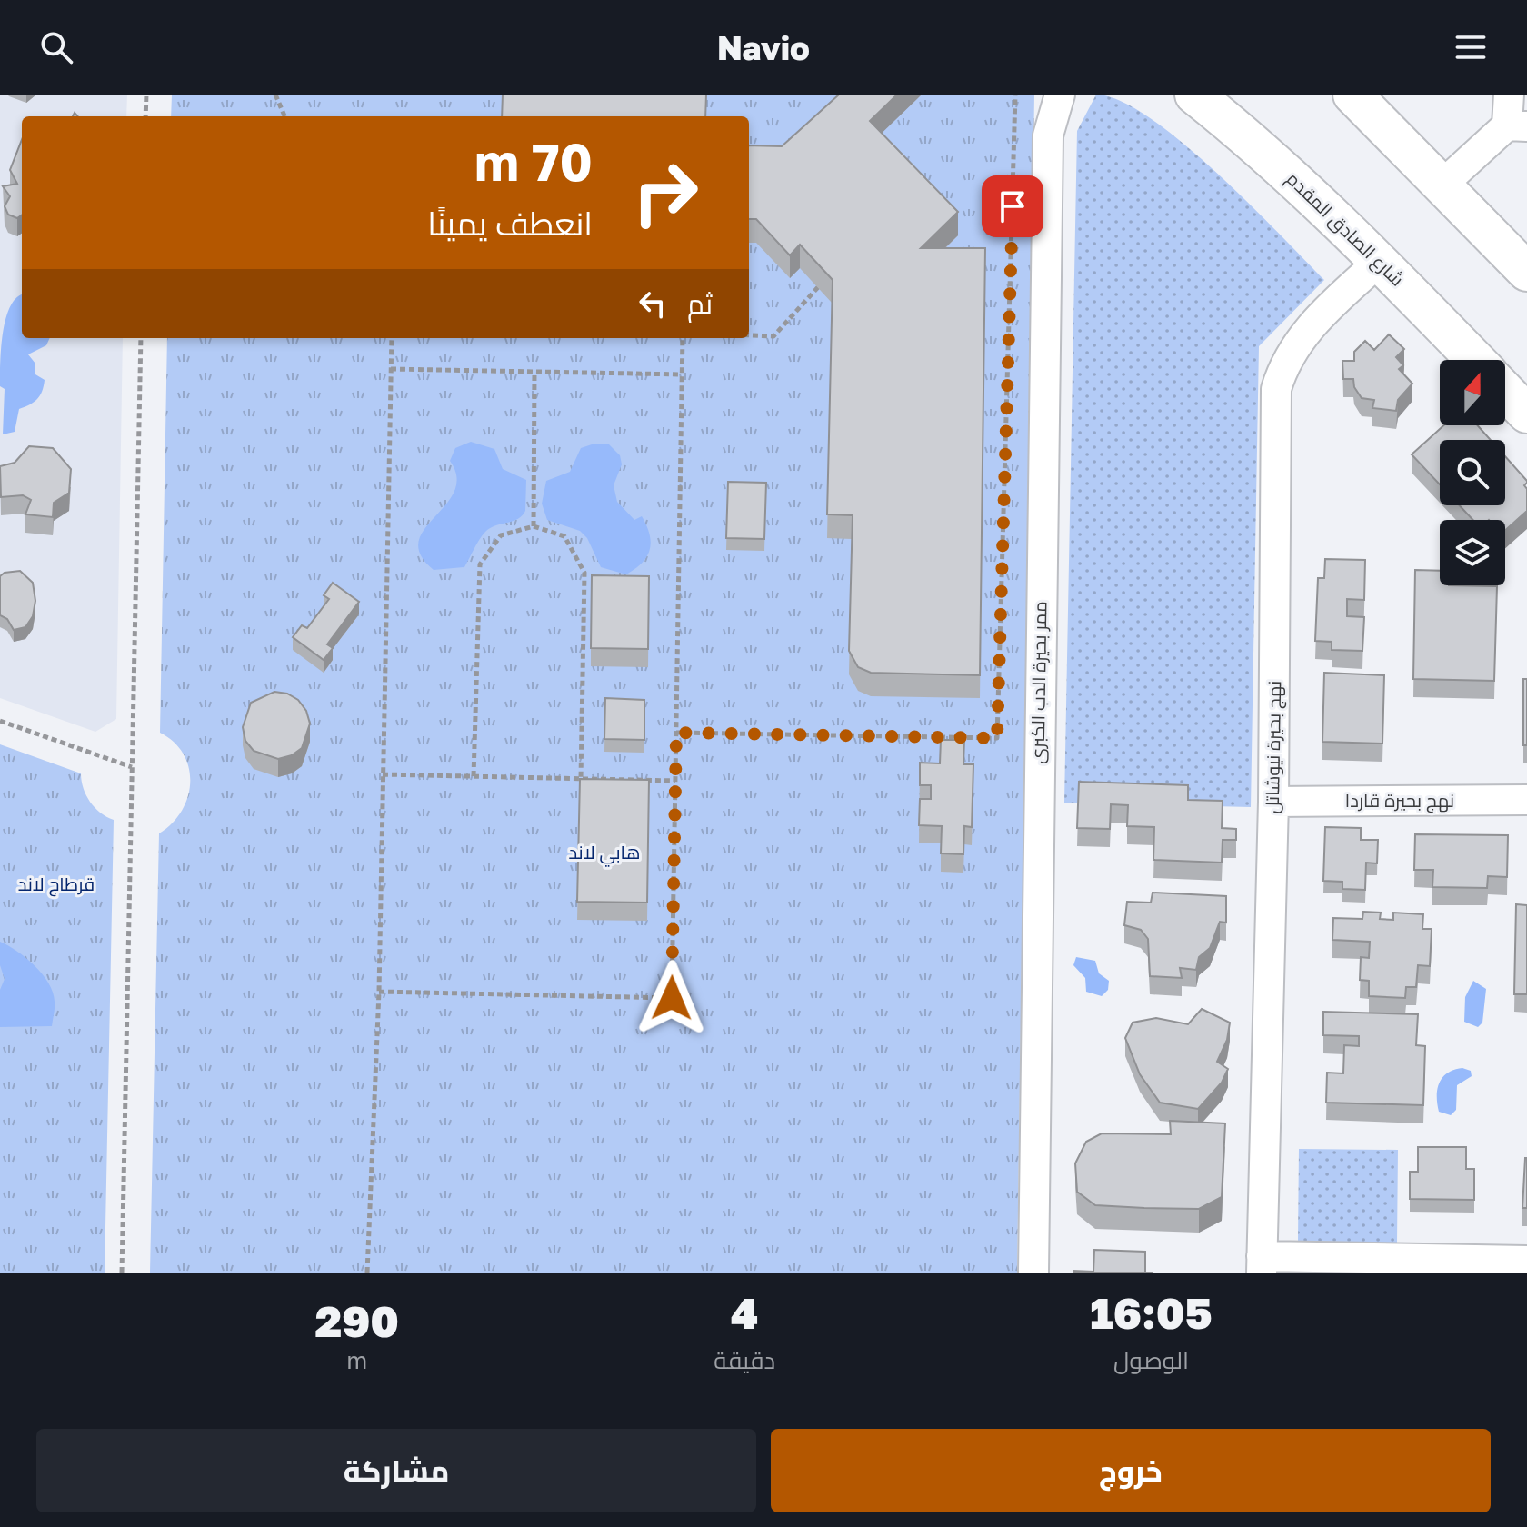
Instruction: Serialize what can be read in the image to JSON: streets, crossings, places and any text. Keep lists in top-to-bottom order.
{
  "streets": {
    "main road": ["شارع الصادق المقدم"],
    "street": ["ممر بحيرة الدب الكبرى", "نهج بحيرة نيوشاتل", "نهج بحيرة قاردا"]
  },
  "crossings": [
    ["شارع الصادق المقدم", "نهج بحيرة نيوشاتل"],
    ["نهج بحيرة نيوشاتل", "نهج بحيرة قاردا"]
  ],
  "parks": ["هابي لاند", "قرطاج لاند"],
  "north": "top",
  "page": {
    "header": "Navio",
    "turn": ["70 m", "انعطف يمينًا"],
    "then": "ثم",
    "eta": [
      "16:05",
      "الوصول",
      "4",
      "دقيقة",
      "290",
      "m"
    ],
    "buttons": ["خروج", "مشاركة"]
  }
}
